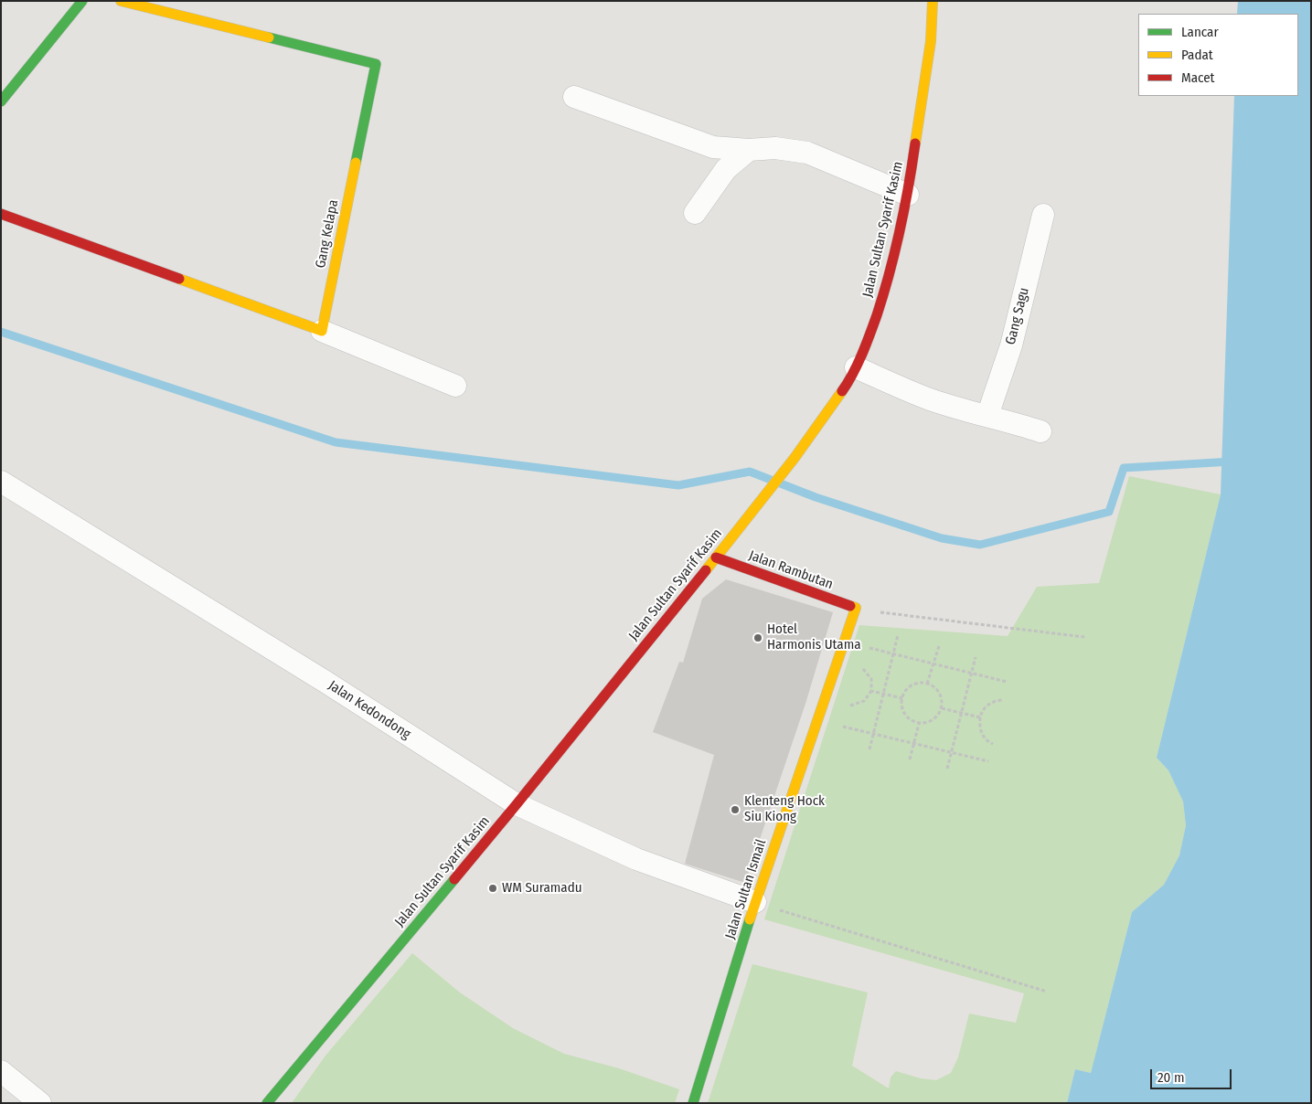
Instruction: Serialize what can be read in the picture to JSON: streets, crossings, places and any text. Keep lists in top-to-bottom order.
{
  "streets": {
    "street": [
      "Jalan Sultan Syarif Kasim",
      "Gang Kelapa",
      "Gang Sagu",
      "Jalan Rambutan",
      "Jalan Kedondong",
      "Jalan Sultan Ismail"
    ]
  },
  "crossings": [
    ["Jalan Sultan Syarif Kasim", "Jalan Rambutan"],
    ["Jalan Sultan Syarif Kasim", "Jalan Kedondong"],
    ["Jalan Rambutan", "Jalan Sultan Ismail"],
    ["Jalan Kedondong", "Jalan Sultan Ismail"]
  ],
  "places": ["Hotel Harmonis Utama", "Klenteng Hock Siu Kiong", "WM Suramadu"],
  "legend": ["Lancar", "Padat", "Macet"],
  "scale_bar": "20 m"
}
